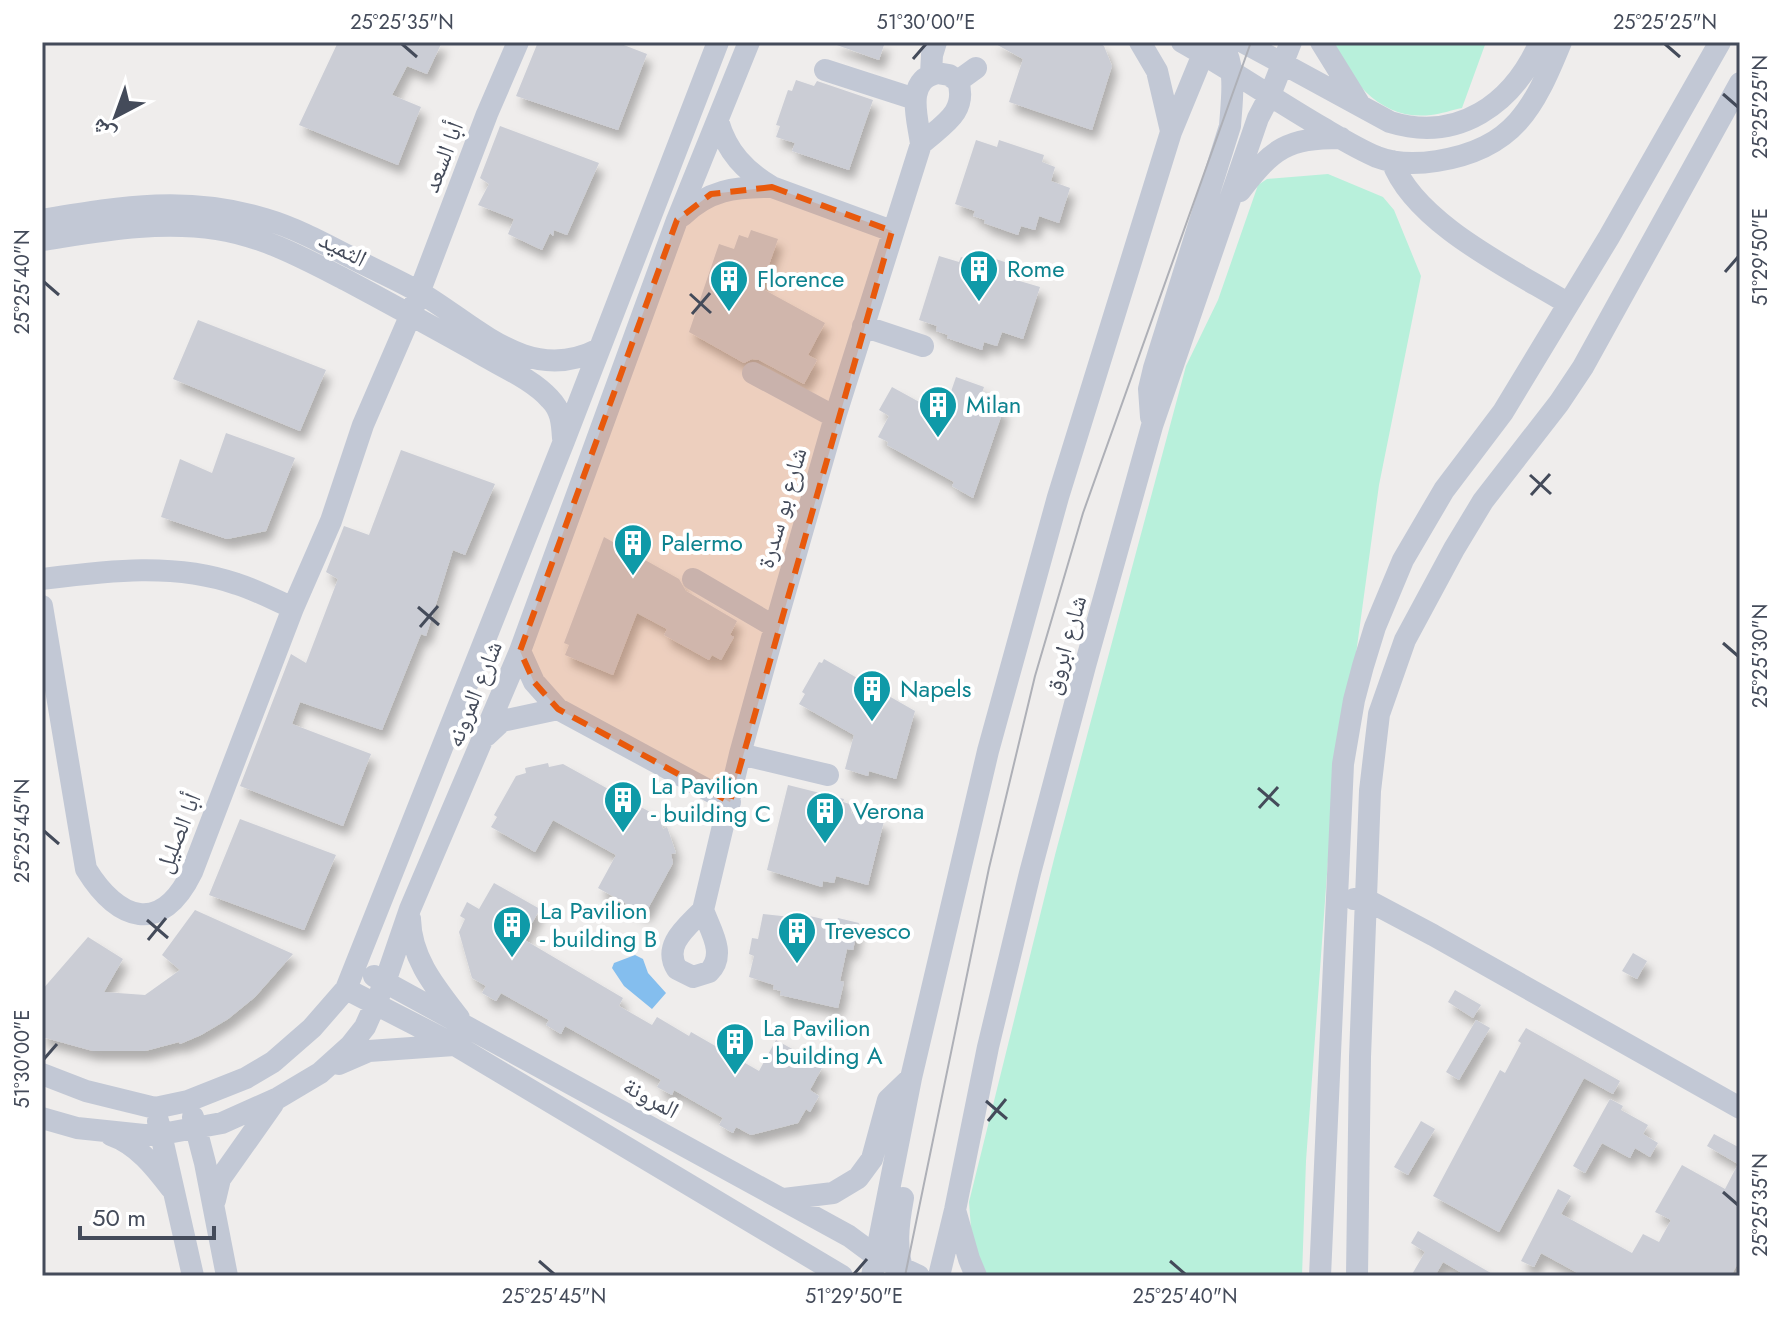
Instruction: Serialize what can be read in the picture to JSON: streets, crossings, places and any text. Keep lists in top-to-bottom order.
{
  "streets": {
    "street": [
      "أبا السعد",
      "الثميد",
      "شارع بو سدرة",
      "شارع ابروق",
      "شارع المرونه",
      "أبا الصليل",
      "المرونة"
    ]
  },
  "crossings": [
    ["أبا السعد", "الثميد"],
    ["أبا السعد", "أبا الصليل"],
    ["الثميد", "شارع المرونه"],
    ["الثميد", "أبا الصليل"],
    ["شارع ابروق", "المرونة"],
    ["شارع المرونه", "المرونة"]
  ],
  "places": {
    "building": [
      "Rome",
      "Florence",
      "Milan",
      "Palermo",
      "Napels",
      "La Pavilion - building C",
      "Verona",
      "La Pavilion - building B",
      "Trevesco",
      "La Pavilion - building A"
    ]
  },
  "scale_bar": "50 m",
  "north": "bottom left",
  "coordinates": [
    "25°25'35\"N",
    "51°30'00\"E",
    "25°25'25\"N",
    "51°29'50\"E",
    "25°25'40\"N",
    "25°25'30\"N",
    "25°25'45\"N"
  ]
}
